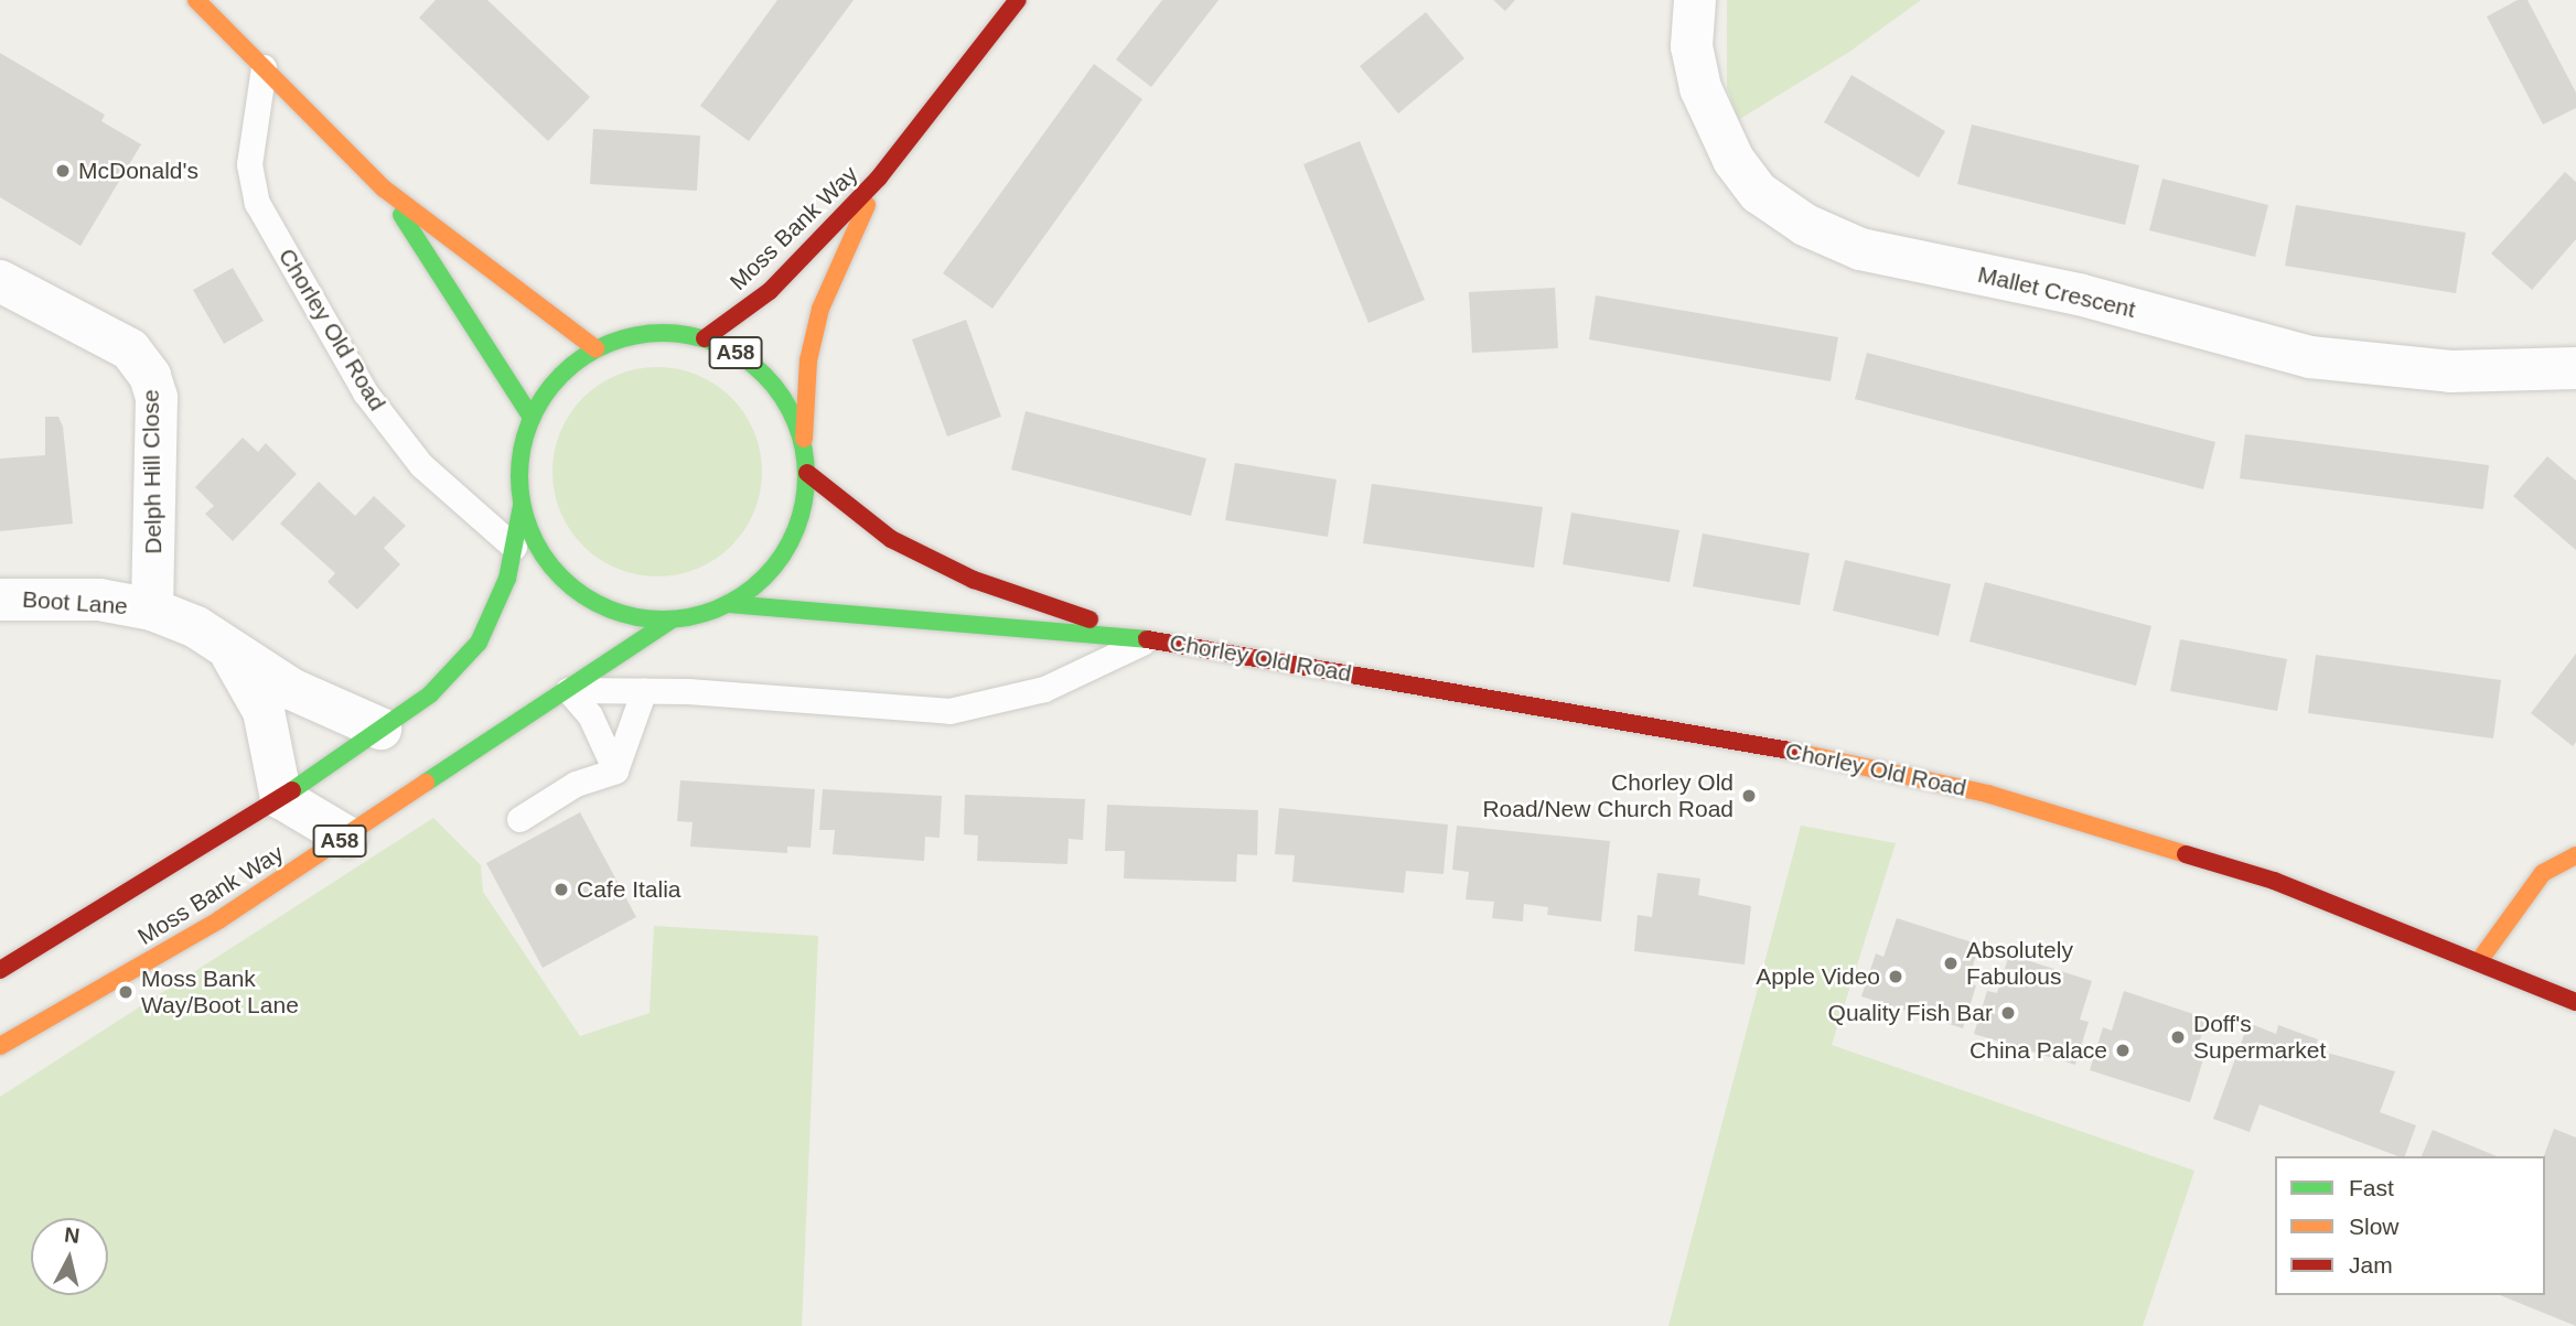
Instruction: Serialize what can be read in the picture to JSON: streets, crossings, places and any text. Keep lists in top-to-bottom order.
{
  "streets": {
    "main road": ["Moss Bank Way", "Chorley Old Road", "A58"],
    "street": ["Mallet Crescent", "Delph Hill Close", "Boot Lane"]
  },
  "crossings": [
    ["Moss Bank Way", "Chorley Old Road"],
    ["Moss Bank Way", "Boot Lane"],
    ["Delph Hill Close", "Boot Lane"]
  ],
  "places": [
    "McDonald's",
    "Chorley Old Road/New Church Road",
    "Cafe Italia",
    "Absolutely Fabulous",
    "Apple Video",
    "Moss Bank Way/Boot Lane",
    "Quality Fish Bar",
    "Doff's Supermarket",
    "China Palace"
  ],
  "legend": ["Fast", "Slow", "Jam"],
  "north": "top"
}
